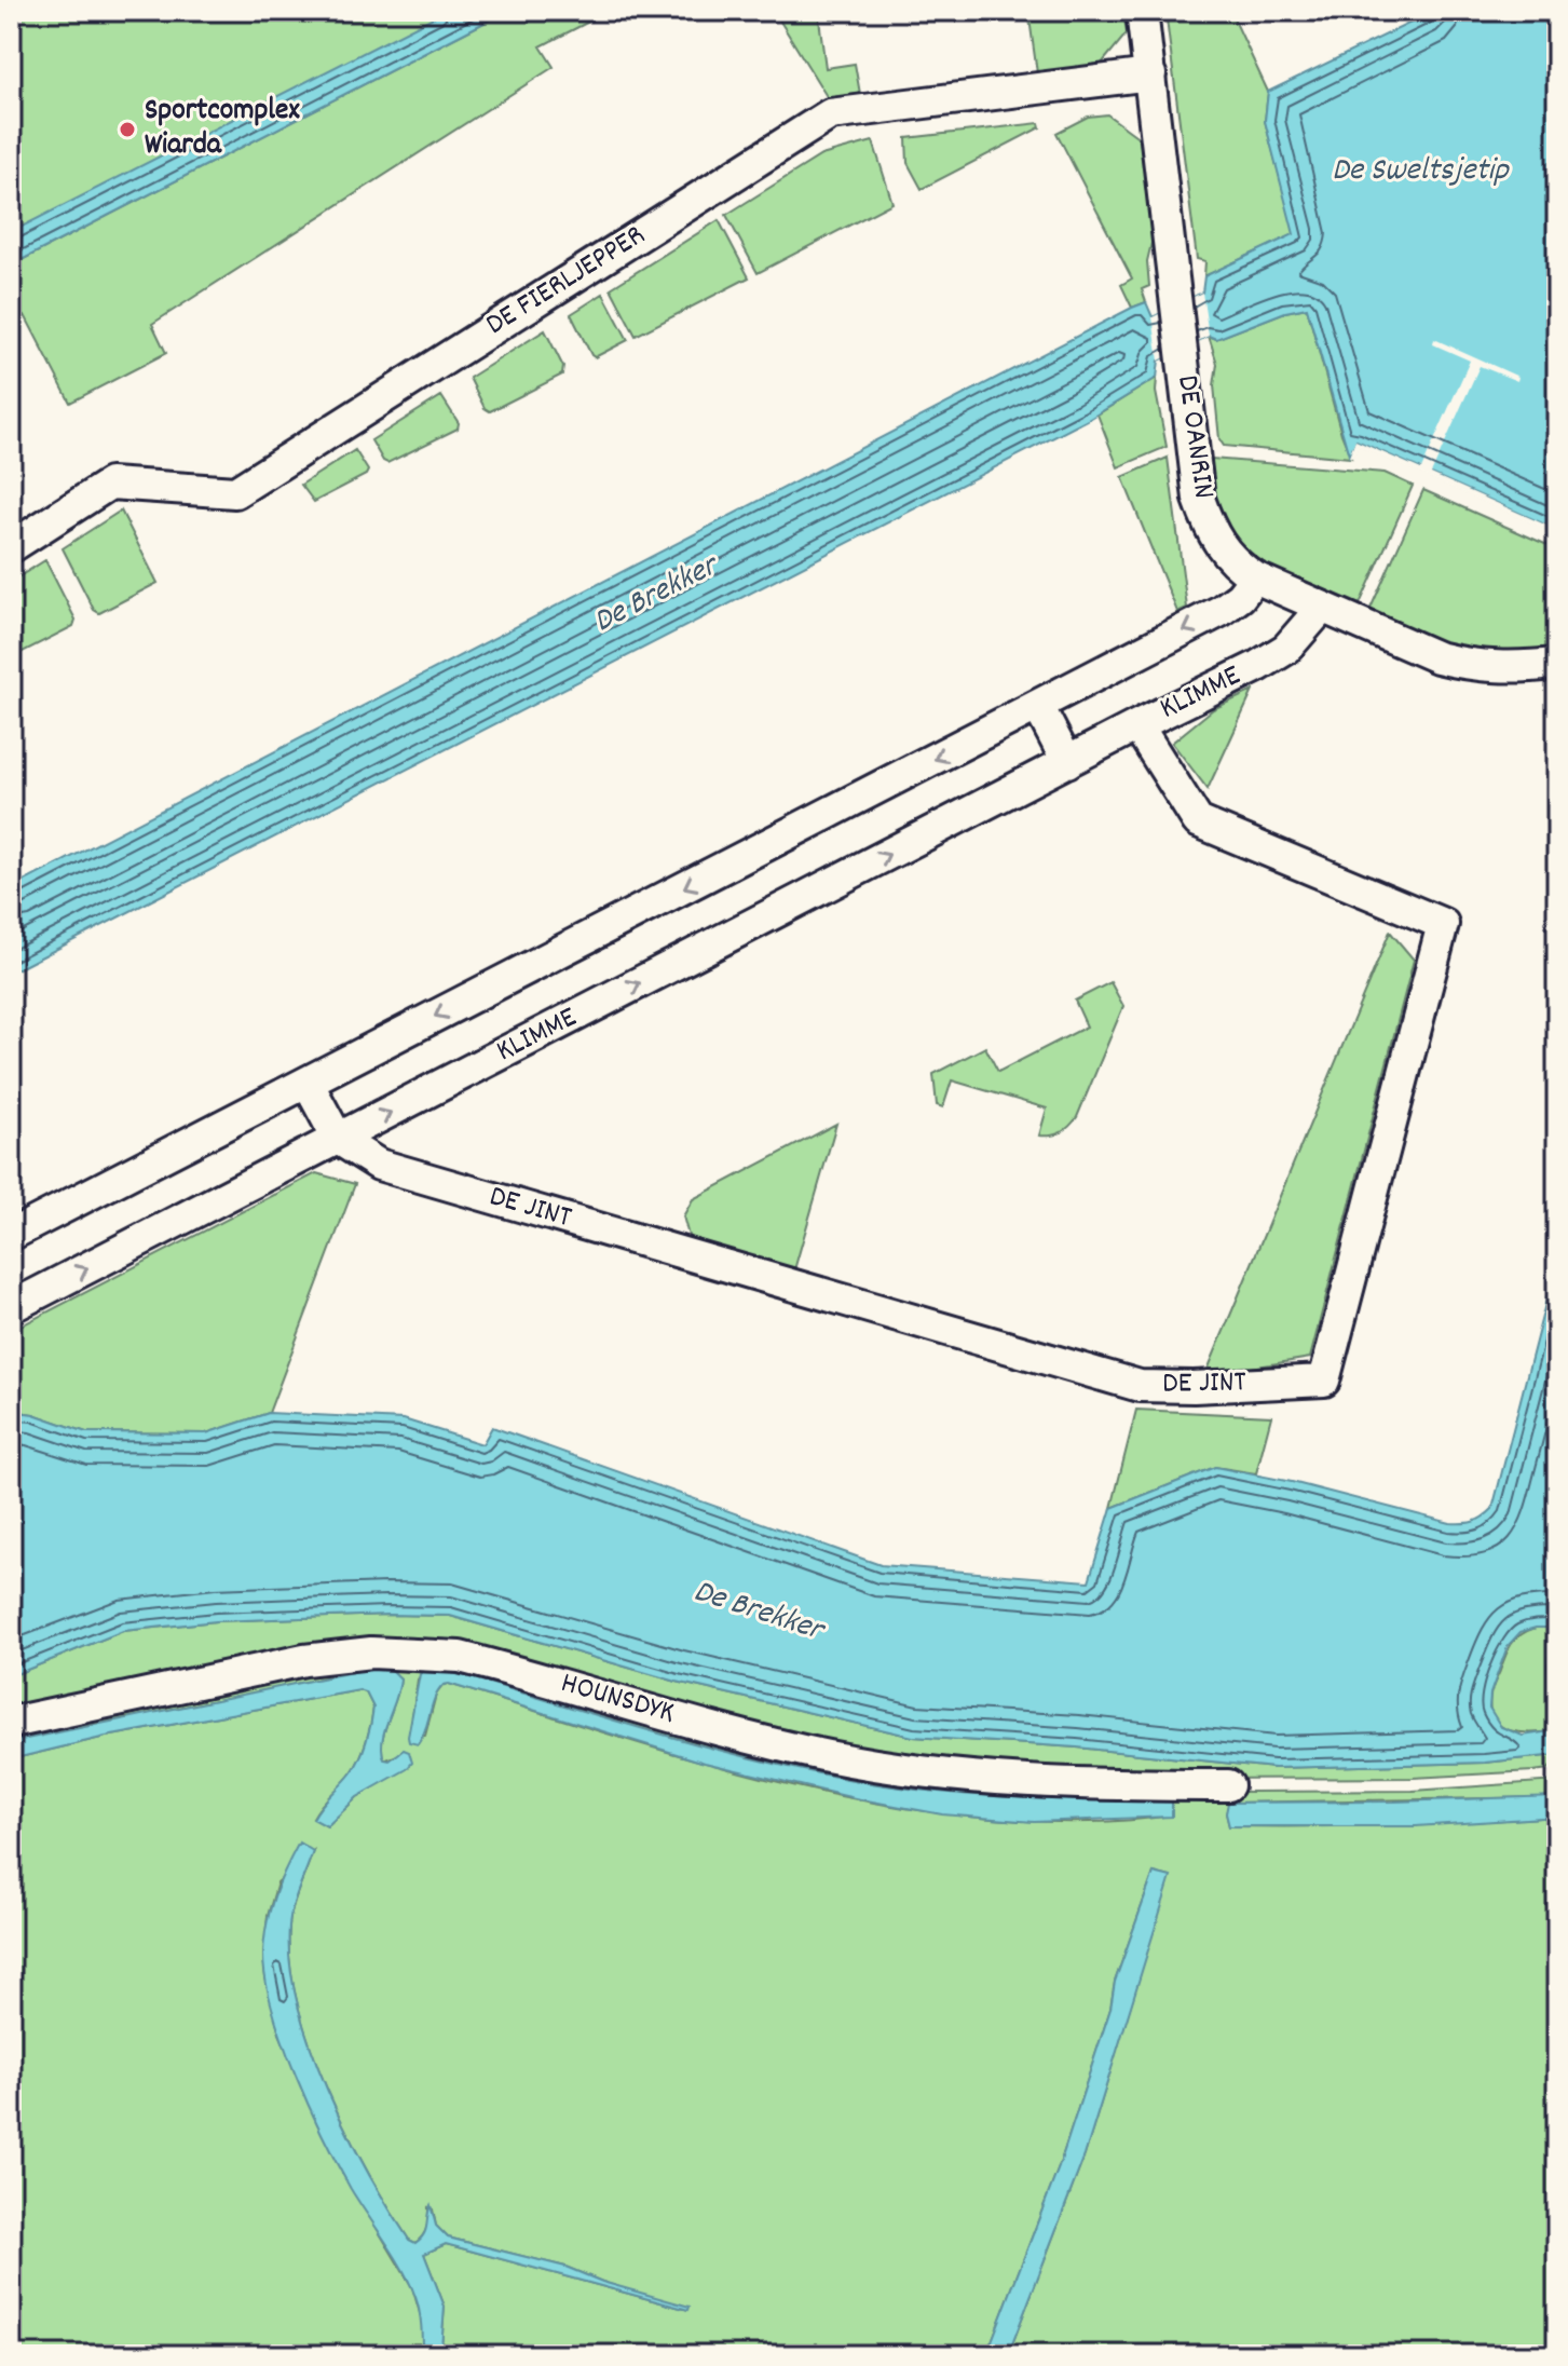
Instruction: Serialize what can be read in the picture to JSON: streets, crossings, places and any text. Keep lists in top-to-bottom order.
{
  "streets": {
    "street": [
      "DE FIERLJEPPER",
      "DE OANRIN",
      "KLIMME",
      "DE JINT",
      "HOUNSDYK"
    ]
  },
  "crossings": [
    ["DE FIERLJEPPER", "DE OANRIN"],
    ["DE OANRIN", "KLIMME"],
    ["KLIMME", "DE JINT"]
  ],
  "water": ["De Sweltsjetip", "De Brekker"],
  "places": ["Sportcomplex Wiarda"]
}
